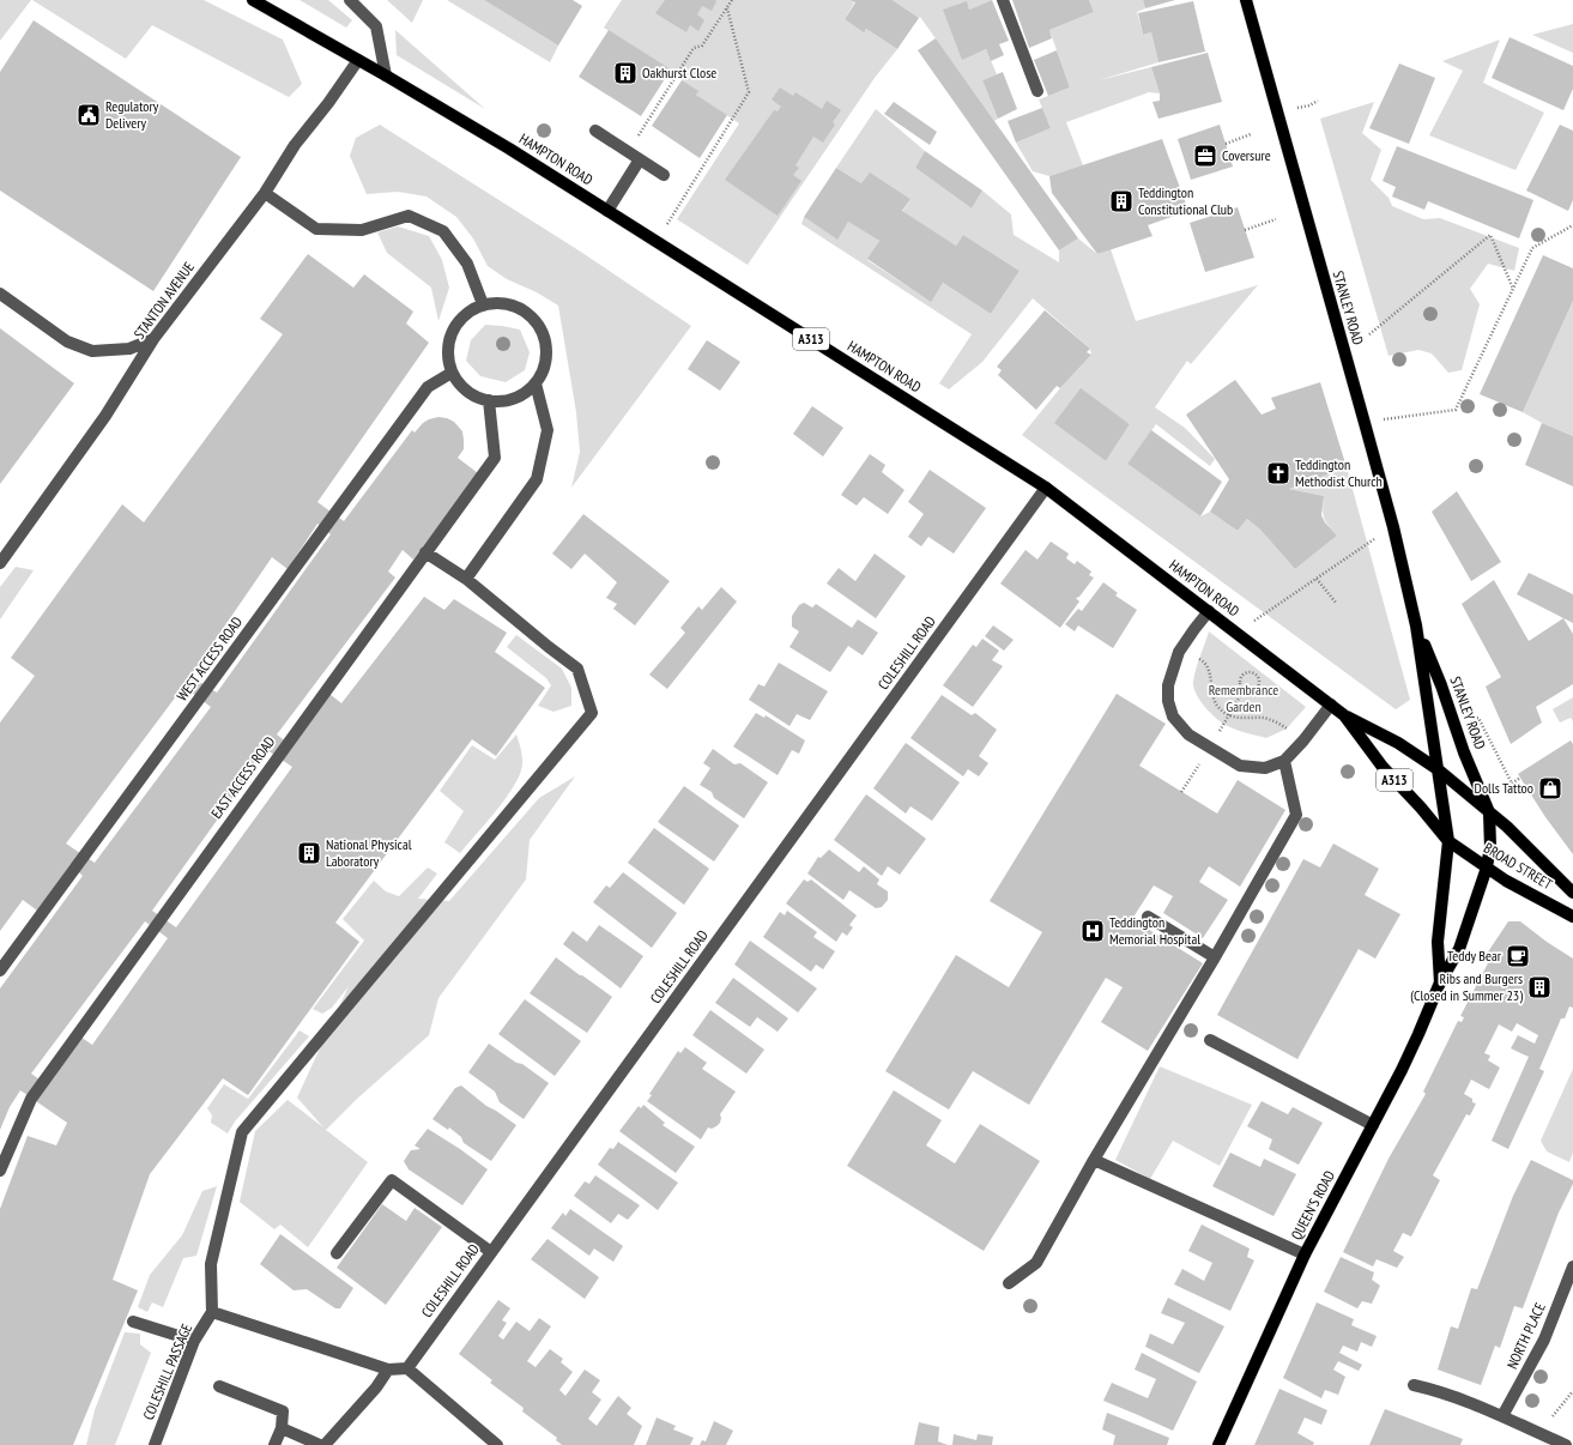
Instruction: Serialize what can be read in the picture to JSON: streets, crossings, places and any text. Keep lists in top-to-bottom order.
{
  "streets": {
    "main road": [
      "HAMPTON ROAD",
      "STANLEY ROAD",
      "A313",
      "BROAD STREET",
      "QUEEN'S ROAD"
    ],
    "street": [
      "STANTON AVENUE",
      "COLESHILL ROAD",
      "WEST ACCESS ROAD",
      "EAST ACCESS ROAD",
      "NORTH PLACE",
      "COLESHILL PASSAGE"
    ]
  },
  "crossings": [
    ["HAMPTON ROAD", "STANTON AVENUE"],
    ["HAMPTON ROAD", "STANLEY ROAD"],
    ["HAMPTON ROAD", "COLESHILL ROAD"],
    ["HAMPTON ROAD", "BROAD STREET"],
    ["HAMPTON ROAD", "QUEEN'S ROAD"],
    ["STANLEY ROAD", "BROAD STREET"],
    ["STANLEY ROAD", "QUEEN'S ROAD"],
    ["WEST ACCESS ROAD", "EAST ACCESS ROAD"],
    ["BROAD STREET", "QUEEN'S ROAD"]
  ],
  "parks": ["Remembrance Garden"],
  "places": {
    "building": [
      "Oakhurst Close",
      "Teddington Constitutional Club",
      "National Physical Laboratory",
      "Ribs and Burgers (Closed in Summer 23)"
    ],
    "public building": ["Regulatory Delivery"],
    "office": ["Coversure"],
    "church": ["Teddington Methodist Church"],
    "shop": ["Dolls Tattoo"],
    "hospital": ["Teddington Memorial Hospital"],
    "cafe": ["Teddy Bear"]
  }
}
